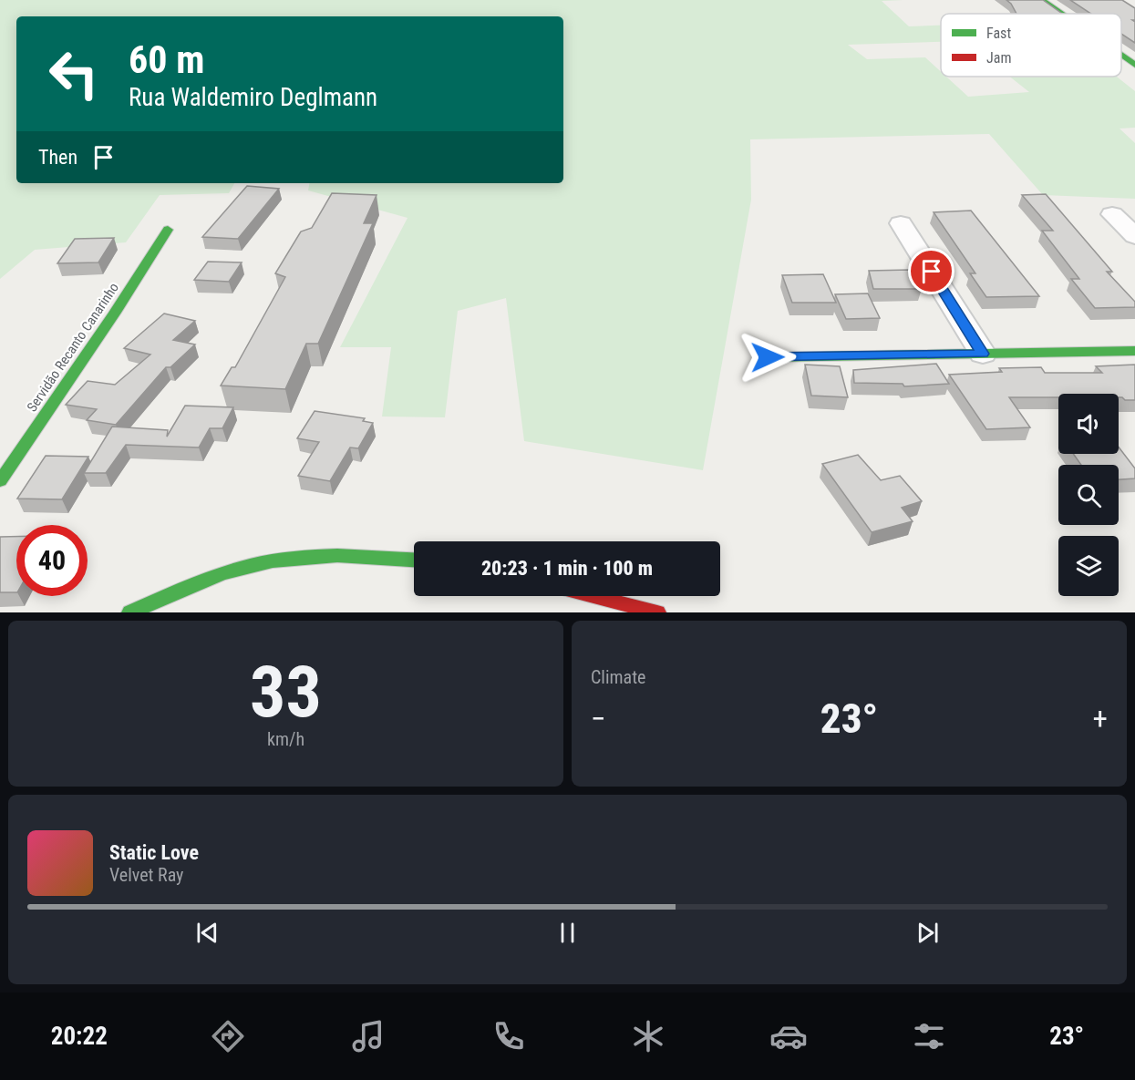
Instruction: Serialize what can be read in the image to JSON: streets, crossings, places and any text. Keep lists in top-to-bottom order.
{
  "streets": {
    "street": ["Servidão Recanto Canarinho"]
  },
  "legend": ["Fast", "Jam"],
  "page": {
    "turn": ["60 m", "Rua Waldemiro Deglmann"],
    "then": "Then",
    "limit": "40",
    "trip": "20:23 · 1 min · 100 m",
    "tile": [
      ["33", "km/h"],
      "Climate"
    ],
    "heat": ["−", "23°", "+"],
    "song": ["Static Love", "Velvet Ray"],
    "tabs": ["20:22", "23°"]
  }
}
